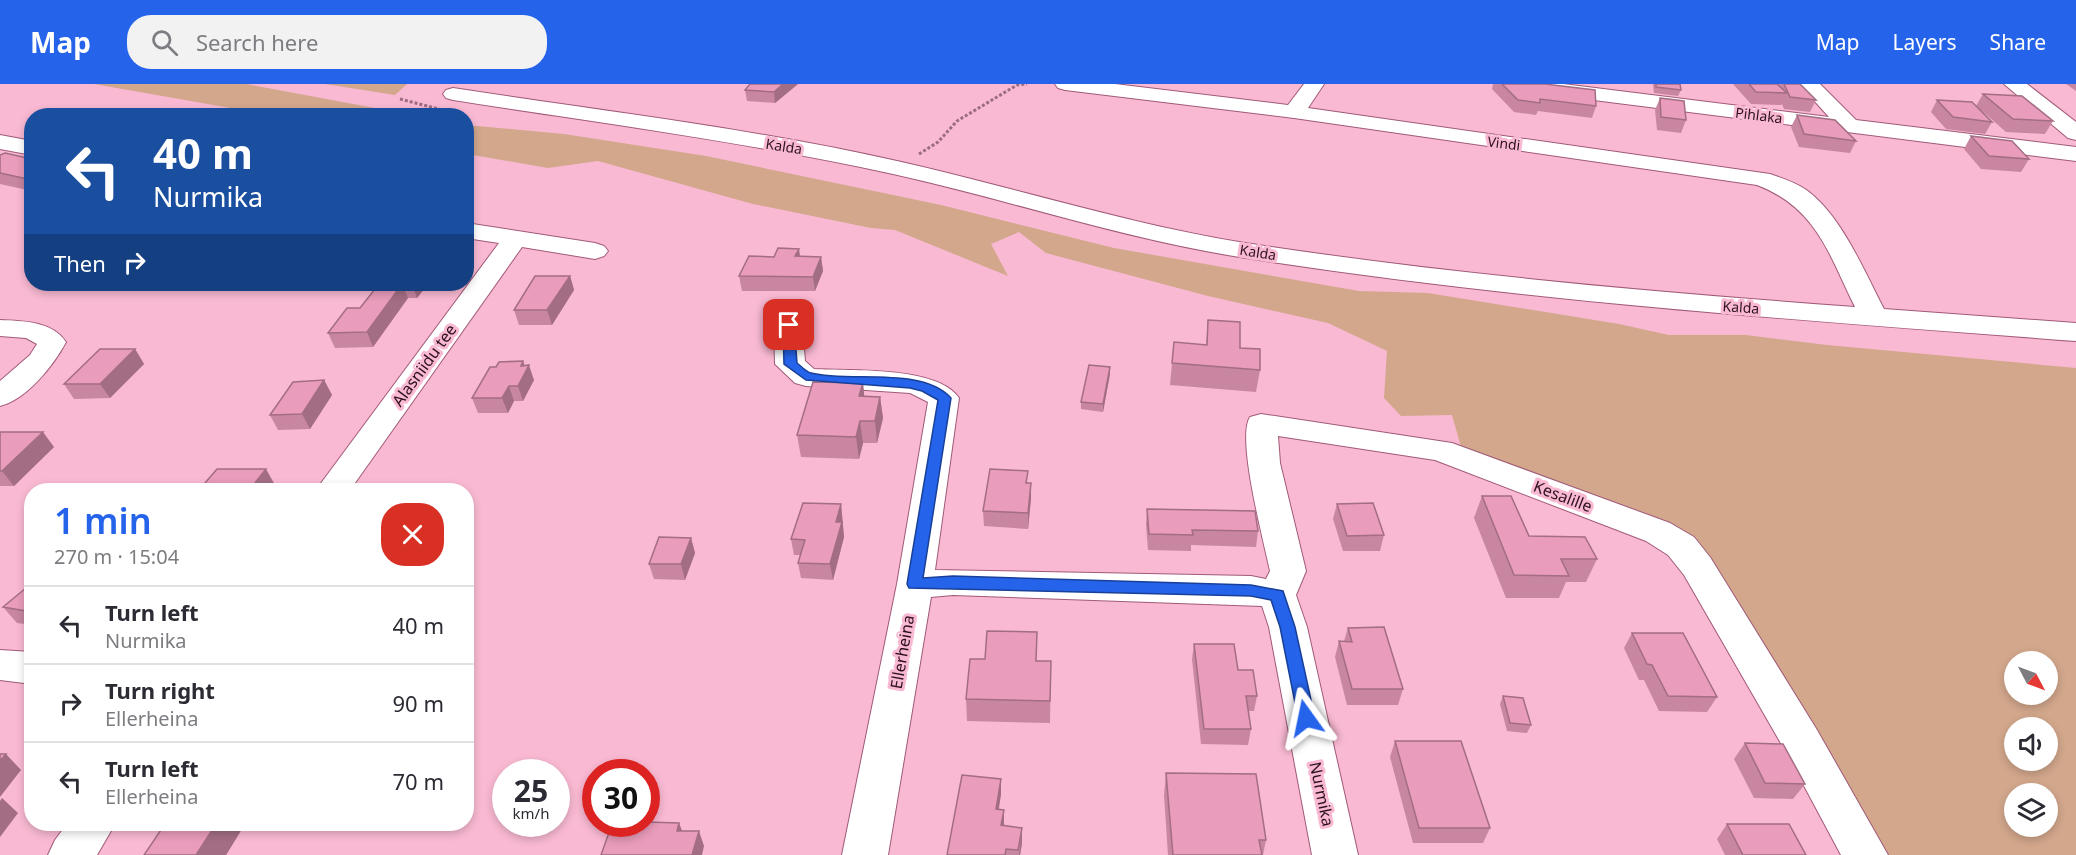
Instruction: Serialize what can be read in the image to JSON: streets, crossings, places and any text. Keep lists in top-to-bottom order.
{
  "streets": {
    "street": [
      "Pihlaka",
      "Vindi",
      "Kalda",
      "Alasniidu tee",
      "Kesalille",
      "Ellerheina",
      "Nurmika"
    ]
  },
  "crossings": [
    ["Vindi", "Kalda"],
    ["Kesalille", "Nurmika"]
  ],
  "north": "bottom right",
  "page": {
    "header": "Map",
    "search": "Search here",
    "nav": ["Map", "Layers", "Share"],
    "turn": ["40 m", "Nurmika"],
    "then": "Then",
    "heading": ["1 min", "270 m · 15:04"],
    "list": [
      {
        "name": "Turn left",
        "note": "Nurmika",
        "value": "40 m"
      },
      {
        "name": "Turn right",
        "note": "Ellerheina",
        "value": "90 m"
      },
      {
        "name": "Turn left",
        "note": "Ellerheina",
        "value": "70 m"
      }
    ],
    "speed": "25 km/h",
    "limit": "30"
  }
}
